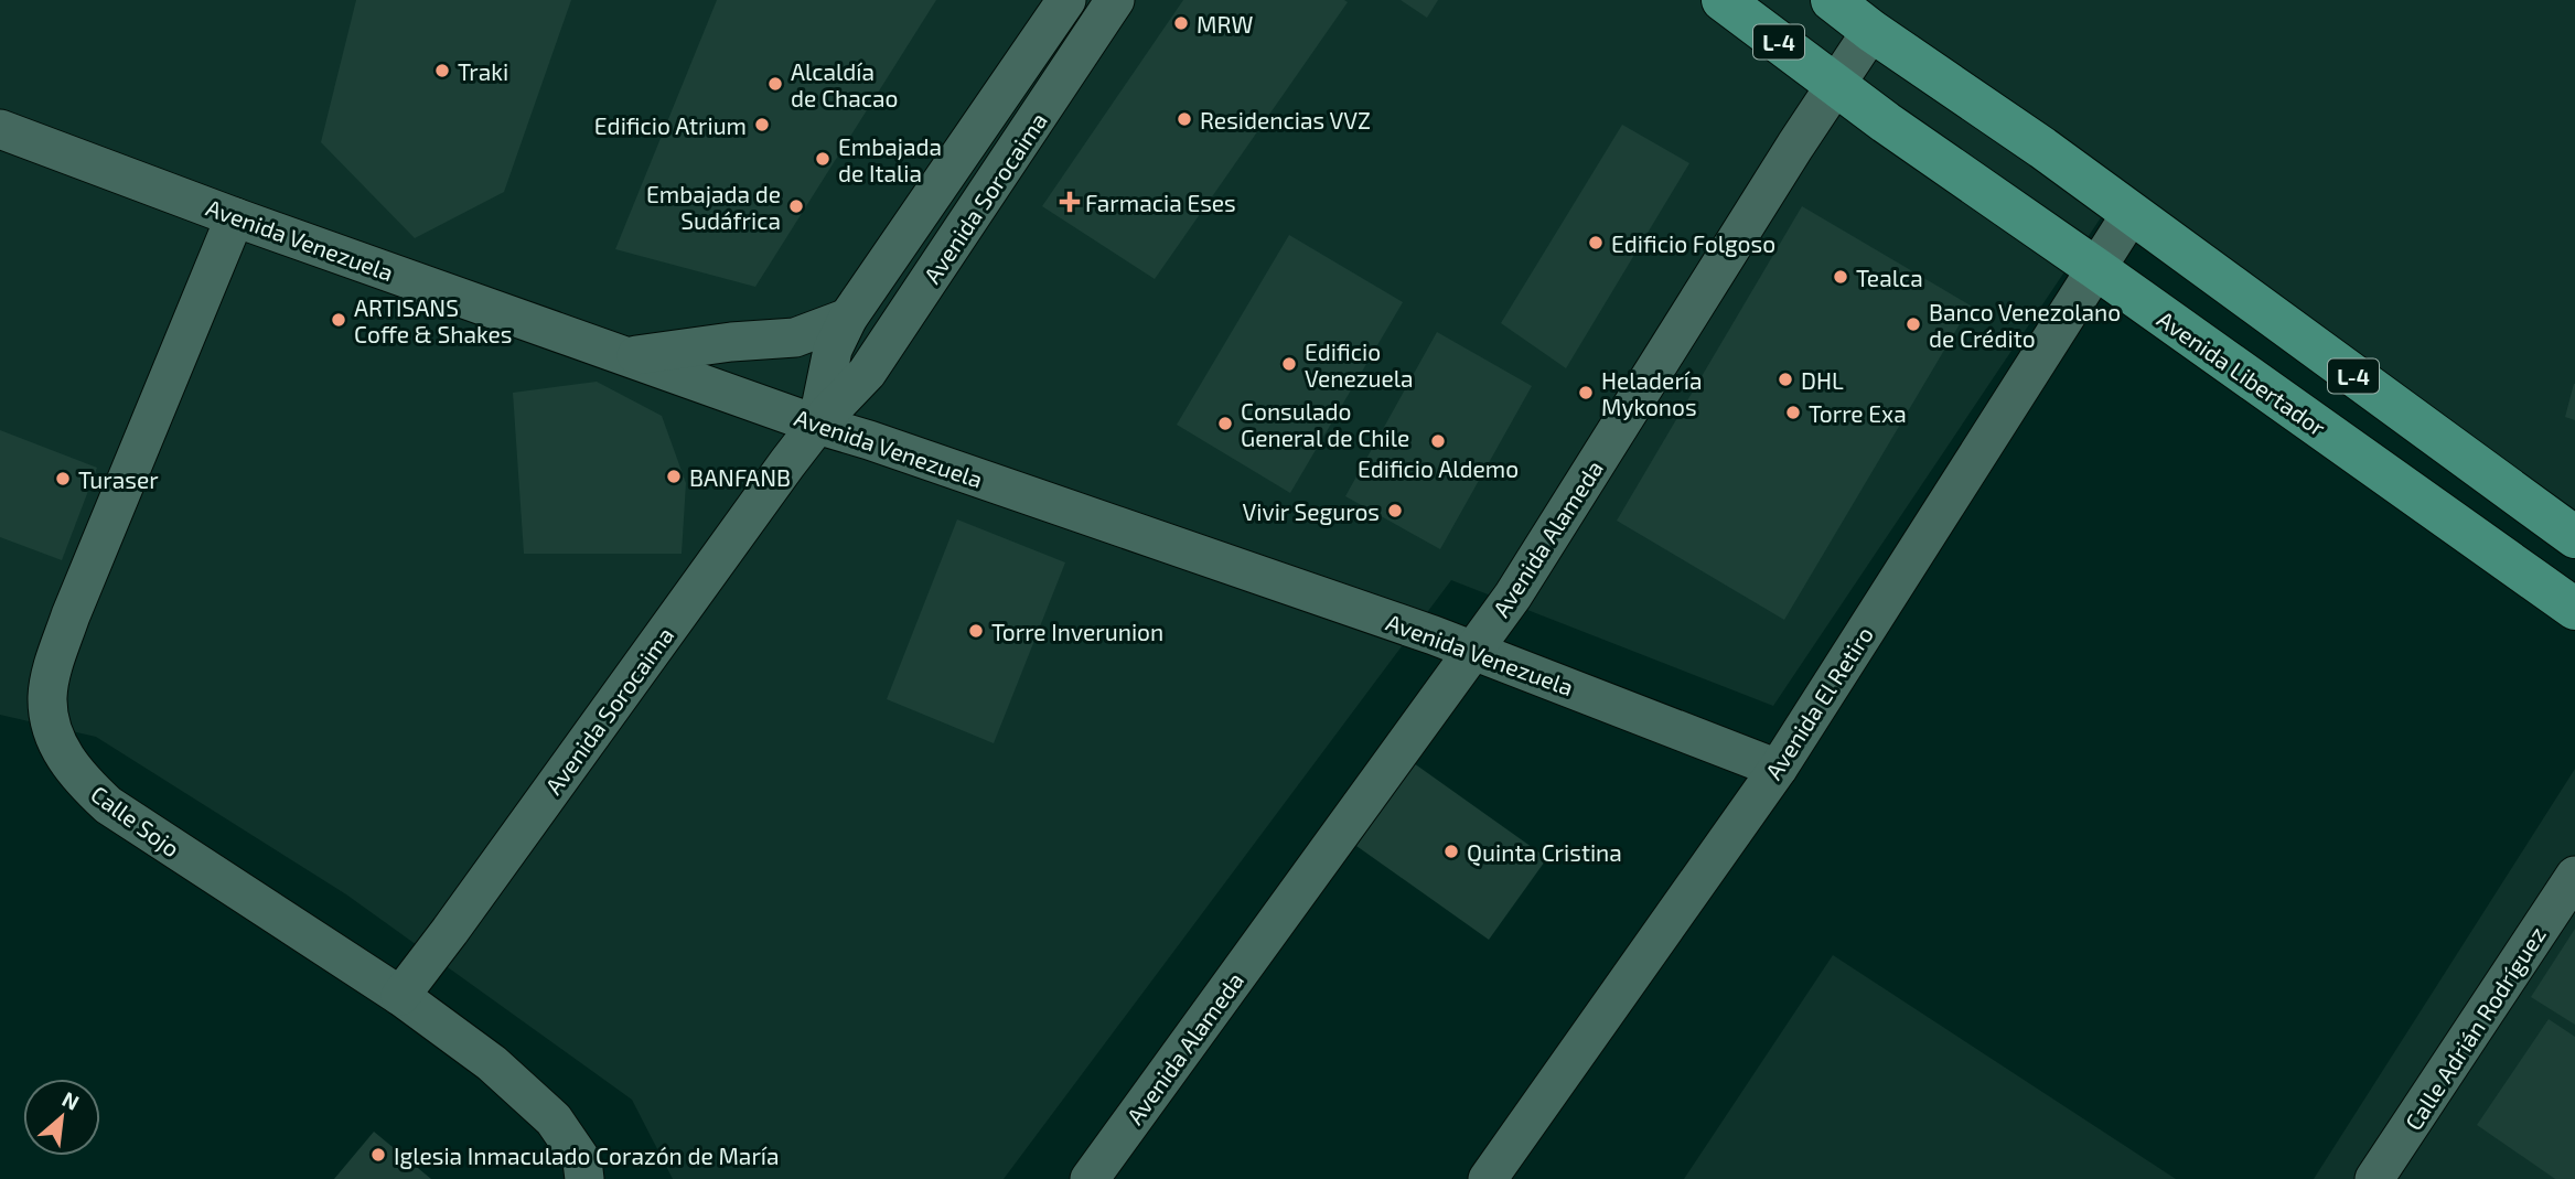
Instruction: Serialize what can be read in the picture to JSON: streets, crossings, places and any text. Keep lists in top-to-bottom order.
{
  "streets": {
    "main road": ["L-4", "Avenida Libertador"],
    "street": [
      "Avenida Sorocaima",
      "Avenida Venezuela",
      "Avenida Alameda",
      "Avenida El Retiro",
      "Calle Sojo",
      "Calle Adrián Rodríguez"
    ]
  },
  "crossings": [
    ["L-4", "Avenida Alameda"],
    ["L-4", "Avenida El Retiro"],
    ["Avenida Sorocaima", "Avenida Venezuela"],
    ["Avenida Sorocaima", "Calle Sojo"],
    ["Avenida Venezuela", "Avenida Alameda"],
    ["Avenida Venezuela", "Avenida El Retiro"],
    ["Avenida Venezuela", "Calle Sojo"],
    ["Avenida Libertador", "Avenida Alameda"],
    ["Avenida Libertador", "Avenida El Retiro"]
  ],
  "places": {
    "other": [
      "MRW",
      "Traki",
      "Alcaldía de Chacao",
      "Residencias VVZ",
      "Edificio Atrium",
      "Embajada de Italia",
      "Embajada de Sudáfrica",
      "Edificio Folgoso",
      "Tealca",
      "ARTISANS Coffe & Shakes",
      "Banco Venezolano de Crédito",
      "Edificio Venezuela",
      "DHL",
      "Heladería Mykonos",
      "Torre Exa",
      "Consulado General de Chile",
      "Edificio Aldemo",
      "BANFANB",
      "Turaser",
      "Vivir Seguros",
      "Torre Inverunion",
      "Quinta Cristina",
      "Iglesia Inmaculado Corazón de María"
    ],
    "health": ["Farmacia Eses"]
  },
  "north": "top right"
}
